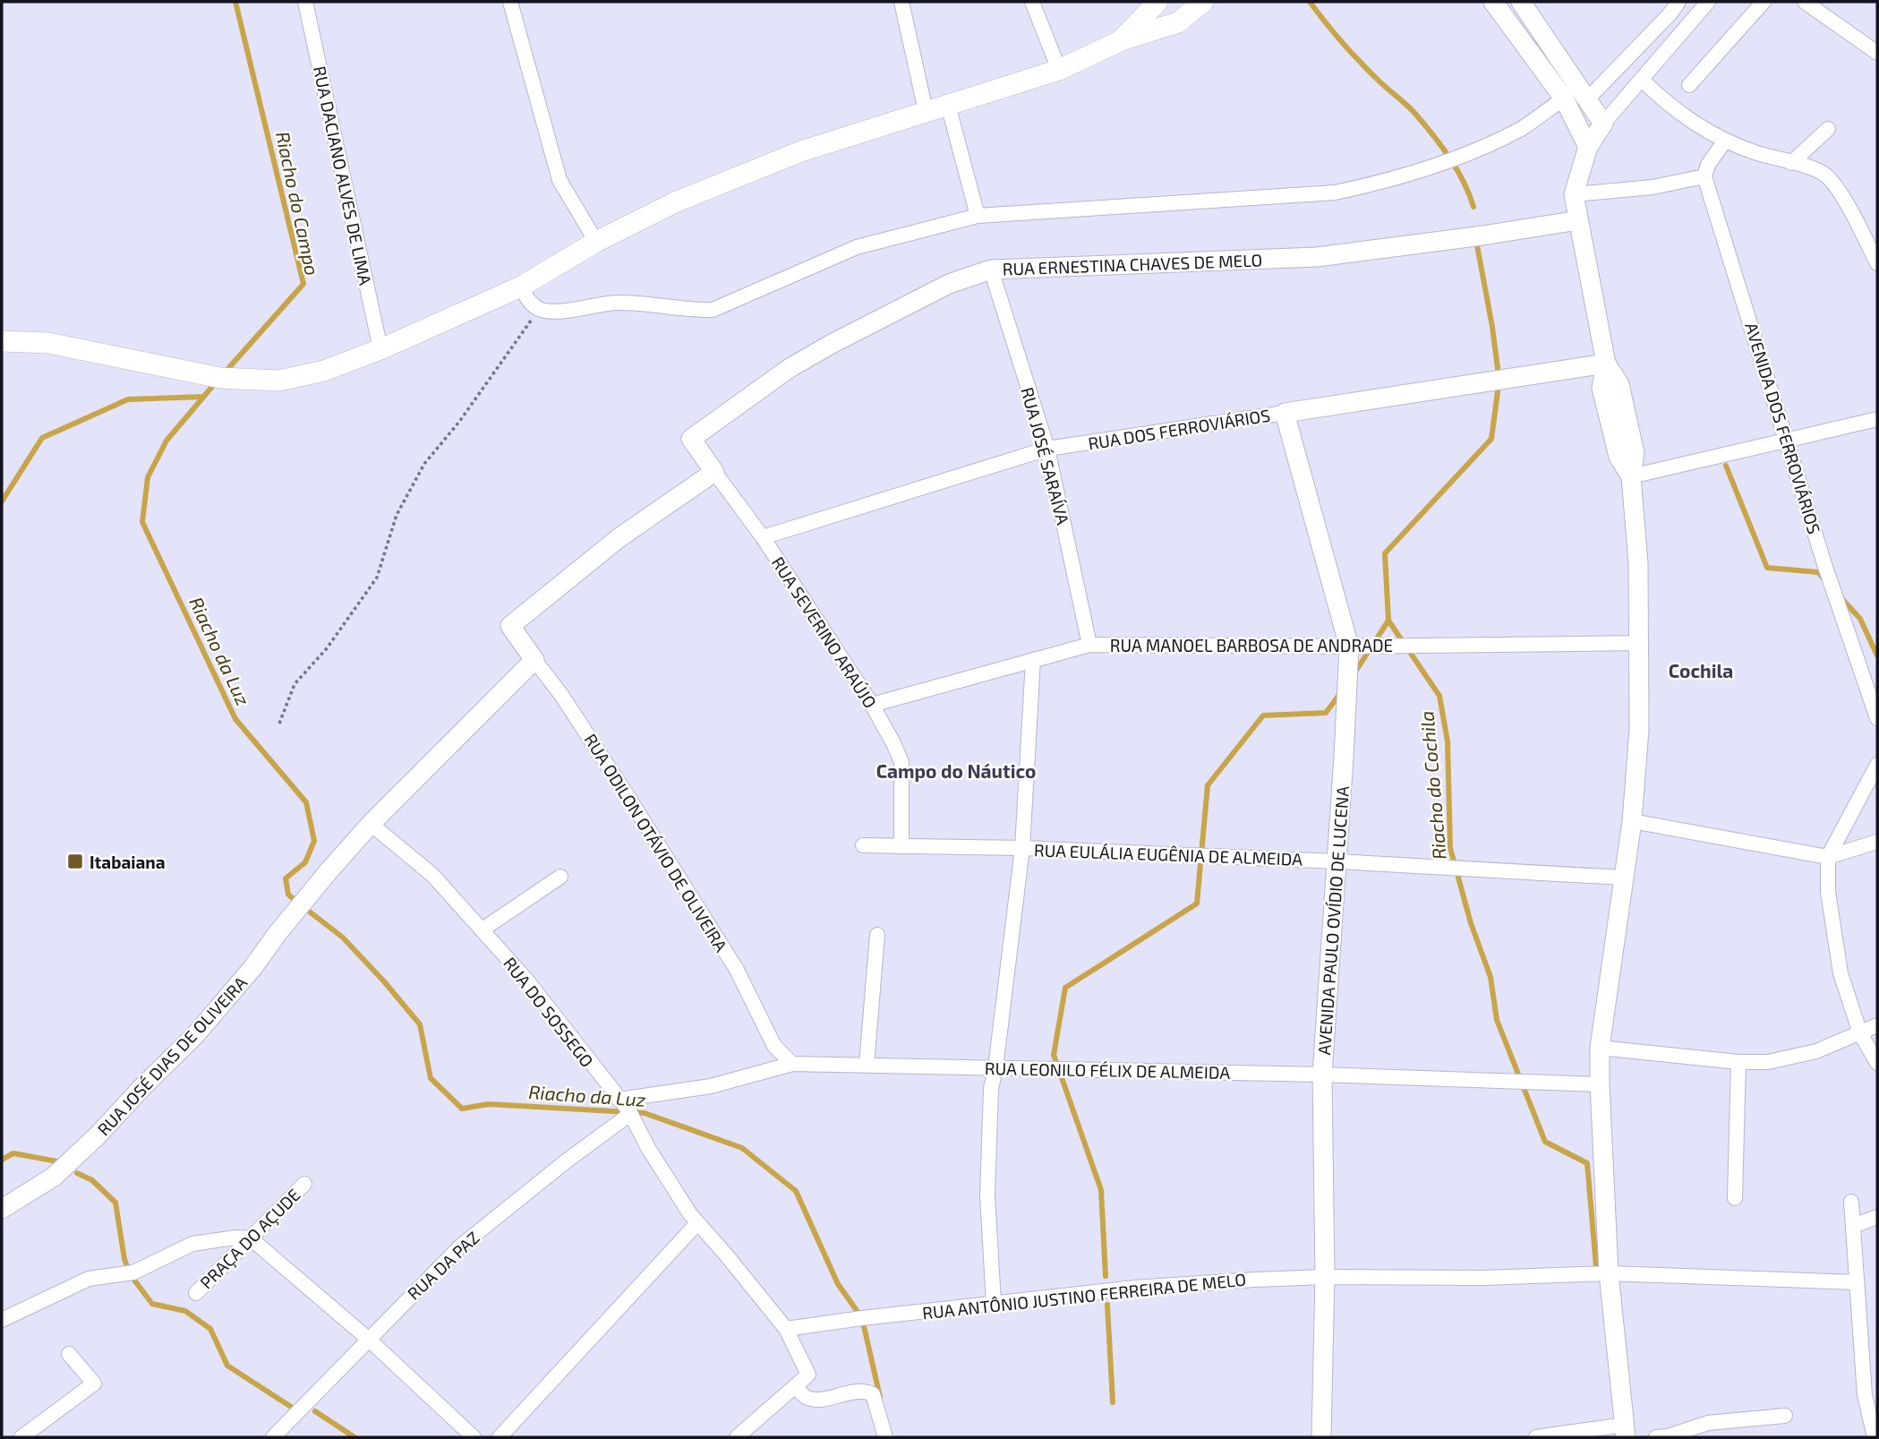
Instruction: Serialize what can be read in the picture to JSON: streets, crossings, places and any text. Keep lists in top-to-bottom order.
{
  "streets": {
    "street": [
      "RUA DACIANO ALVES DE LIMA",
      "RUA ERNESTINA CHAVES DE MELO",
      "AVENIDA DOS FERROVIÁRIOS",
      "RUA DOS FERROVIÁRIOS",
      "RUA JOSÉ SARAÍVA",
      "RUA SEVERINO ARAÚJO",
      "RUA MANOEL BARBOSA DE ANDRADE",
      "RUA ODILON OTÁVIO DE OLIVEIRA",
      "RUA EULÁLIA EUGÊNIA DE ALMEIDA",
      "AVENIDA PAULO OVÍDIO DE LUCENA",
      "RUA DO SOSSEGO",
      "RUA JOSÉ DIAS DE OLIVEIRA",
      "RUA LEONILO FÉLIX DE ALMEIDA",
      "PRAÇA DO AÇUDE",
      "RUA DA PAZ",
      "RUA ANTÔNIO JUSTINO FERREIRA DE MELO"
    ]
  },
  "crossings": [
    ["RUA ERNESTINA CHAVES DE MELO", "RUA JOSÉ SARAÍVA"],
    ["RUA ERNESTINA CHAVES DE MELO", "RUA SEVERINO ARAÚJO"],
    ["RUA DOS FERROVIÁRIOS", "RUA JOSÉ SARAÍVA"],
    ["RUA DOS FERROVIÁRIOS", "RUA SEVERINO ARAÚJO"],
    ["RUA DOS FERROVIÁRIOS", "AVENIDA PAULO OVÍDIO DE LUCENA"],
    ["RUA JOSÉ SARAÍVA", "RUA MANOEL BARBOSA DE ANDRADE"],
    ["RUA SEVERINO ARAÚJO", "RUA MANOEL BARBOSA DE ANDRADE"],
    ["RUA SEVERINO ARAÚJO", "RUA ODILON OTÁVIO DE OLIVEIRA"],
    ["RUA SEVERINO ARAÚJO", "RUA EULÁLIA EUGÊNIA DE ALMEIDA"],
    ["RUA MANOEL BARBOSA DE ANDRADE", "AVENIDA PAULO OVÍDIO DE LUCENA"],
    ["RUA ODILON OTÁVIO DE OLIVEIRA", "RUA JOSÉ DIAS DE OLIVEIRA"],
    ["RUA ODILON OTÁVIO DE OLIVEIRA", "RUA LEONILO FÉLIX DE ALMEIDA"],
    ["RUA EULÁLIA EUGÊNIA DE ALMEIDA", "AVENIDA PAULO OVÍDIO DE LUCENA"],
    ["AVENIDA PAULO OVÍDIO DE LUCENA", "RUA LEONILO FÉLIX DE ALMEIDA"],
    ["AVENIDA PAULO OVÍDIO DE LUCENA", "RUA ANTÔNIO JUSTINO FERREIRA DE MELO"],
    ["RUA DO SOSSEGO", "RUA JOSÉ DIAS DE OLIVEIRA"],
    ["RUA DO SOSSEGO", "RUA LEONILO FÉLIX DE ALMEIDA"],
    ["RUA DO SOSSEGO", "RUA DA PAZ"],
    ["RUA DO SOSSEGO", "RUA ANTÔNIO JUSTINO FERREIRA DE MELO"]
  ],
  "districts": ["Cochila", "Campo do Náutico"],
  "water": ["Riacho do Campo", "Riacho da Luz", "Riacho do Cochila"],
  "places": {
    "transit": ["Itabaiana"]
  }
}
